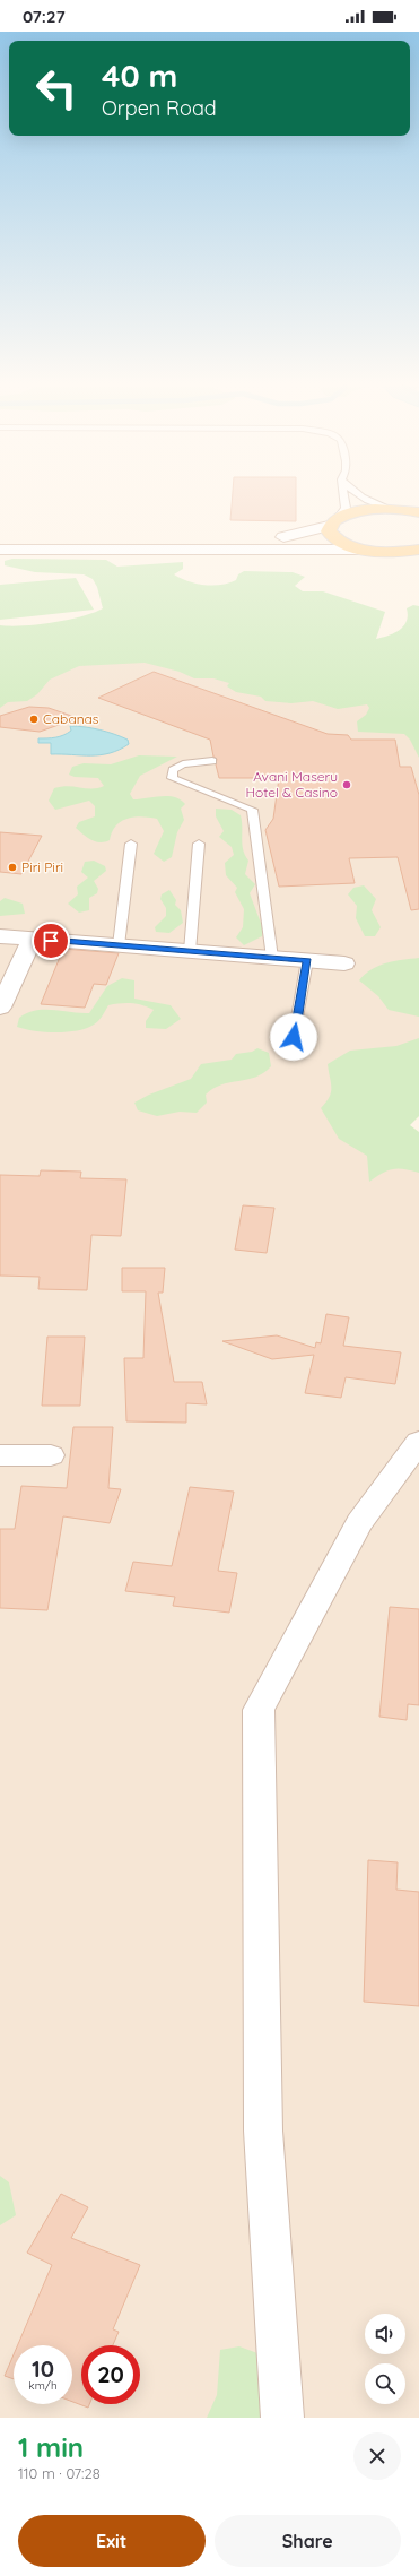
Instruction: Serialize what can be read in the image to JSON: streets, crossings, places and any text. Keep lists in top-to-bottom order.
{
  "places": ["Cabanas", "Avani Maseru Hotel & Casino", "Piri Piri"],
  "page": {
    "status": "07:27",
    "turn": ["40 m", "Orpen Road"],
    "speed": "10 km/h",
    "limit": "20",
    "heading": ["1 min", "110 m · 07:28"],
    "buttons": ["Exit", "Share"]
  }
}
